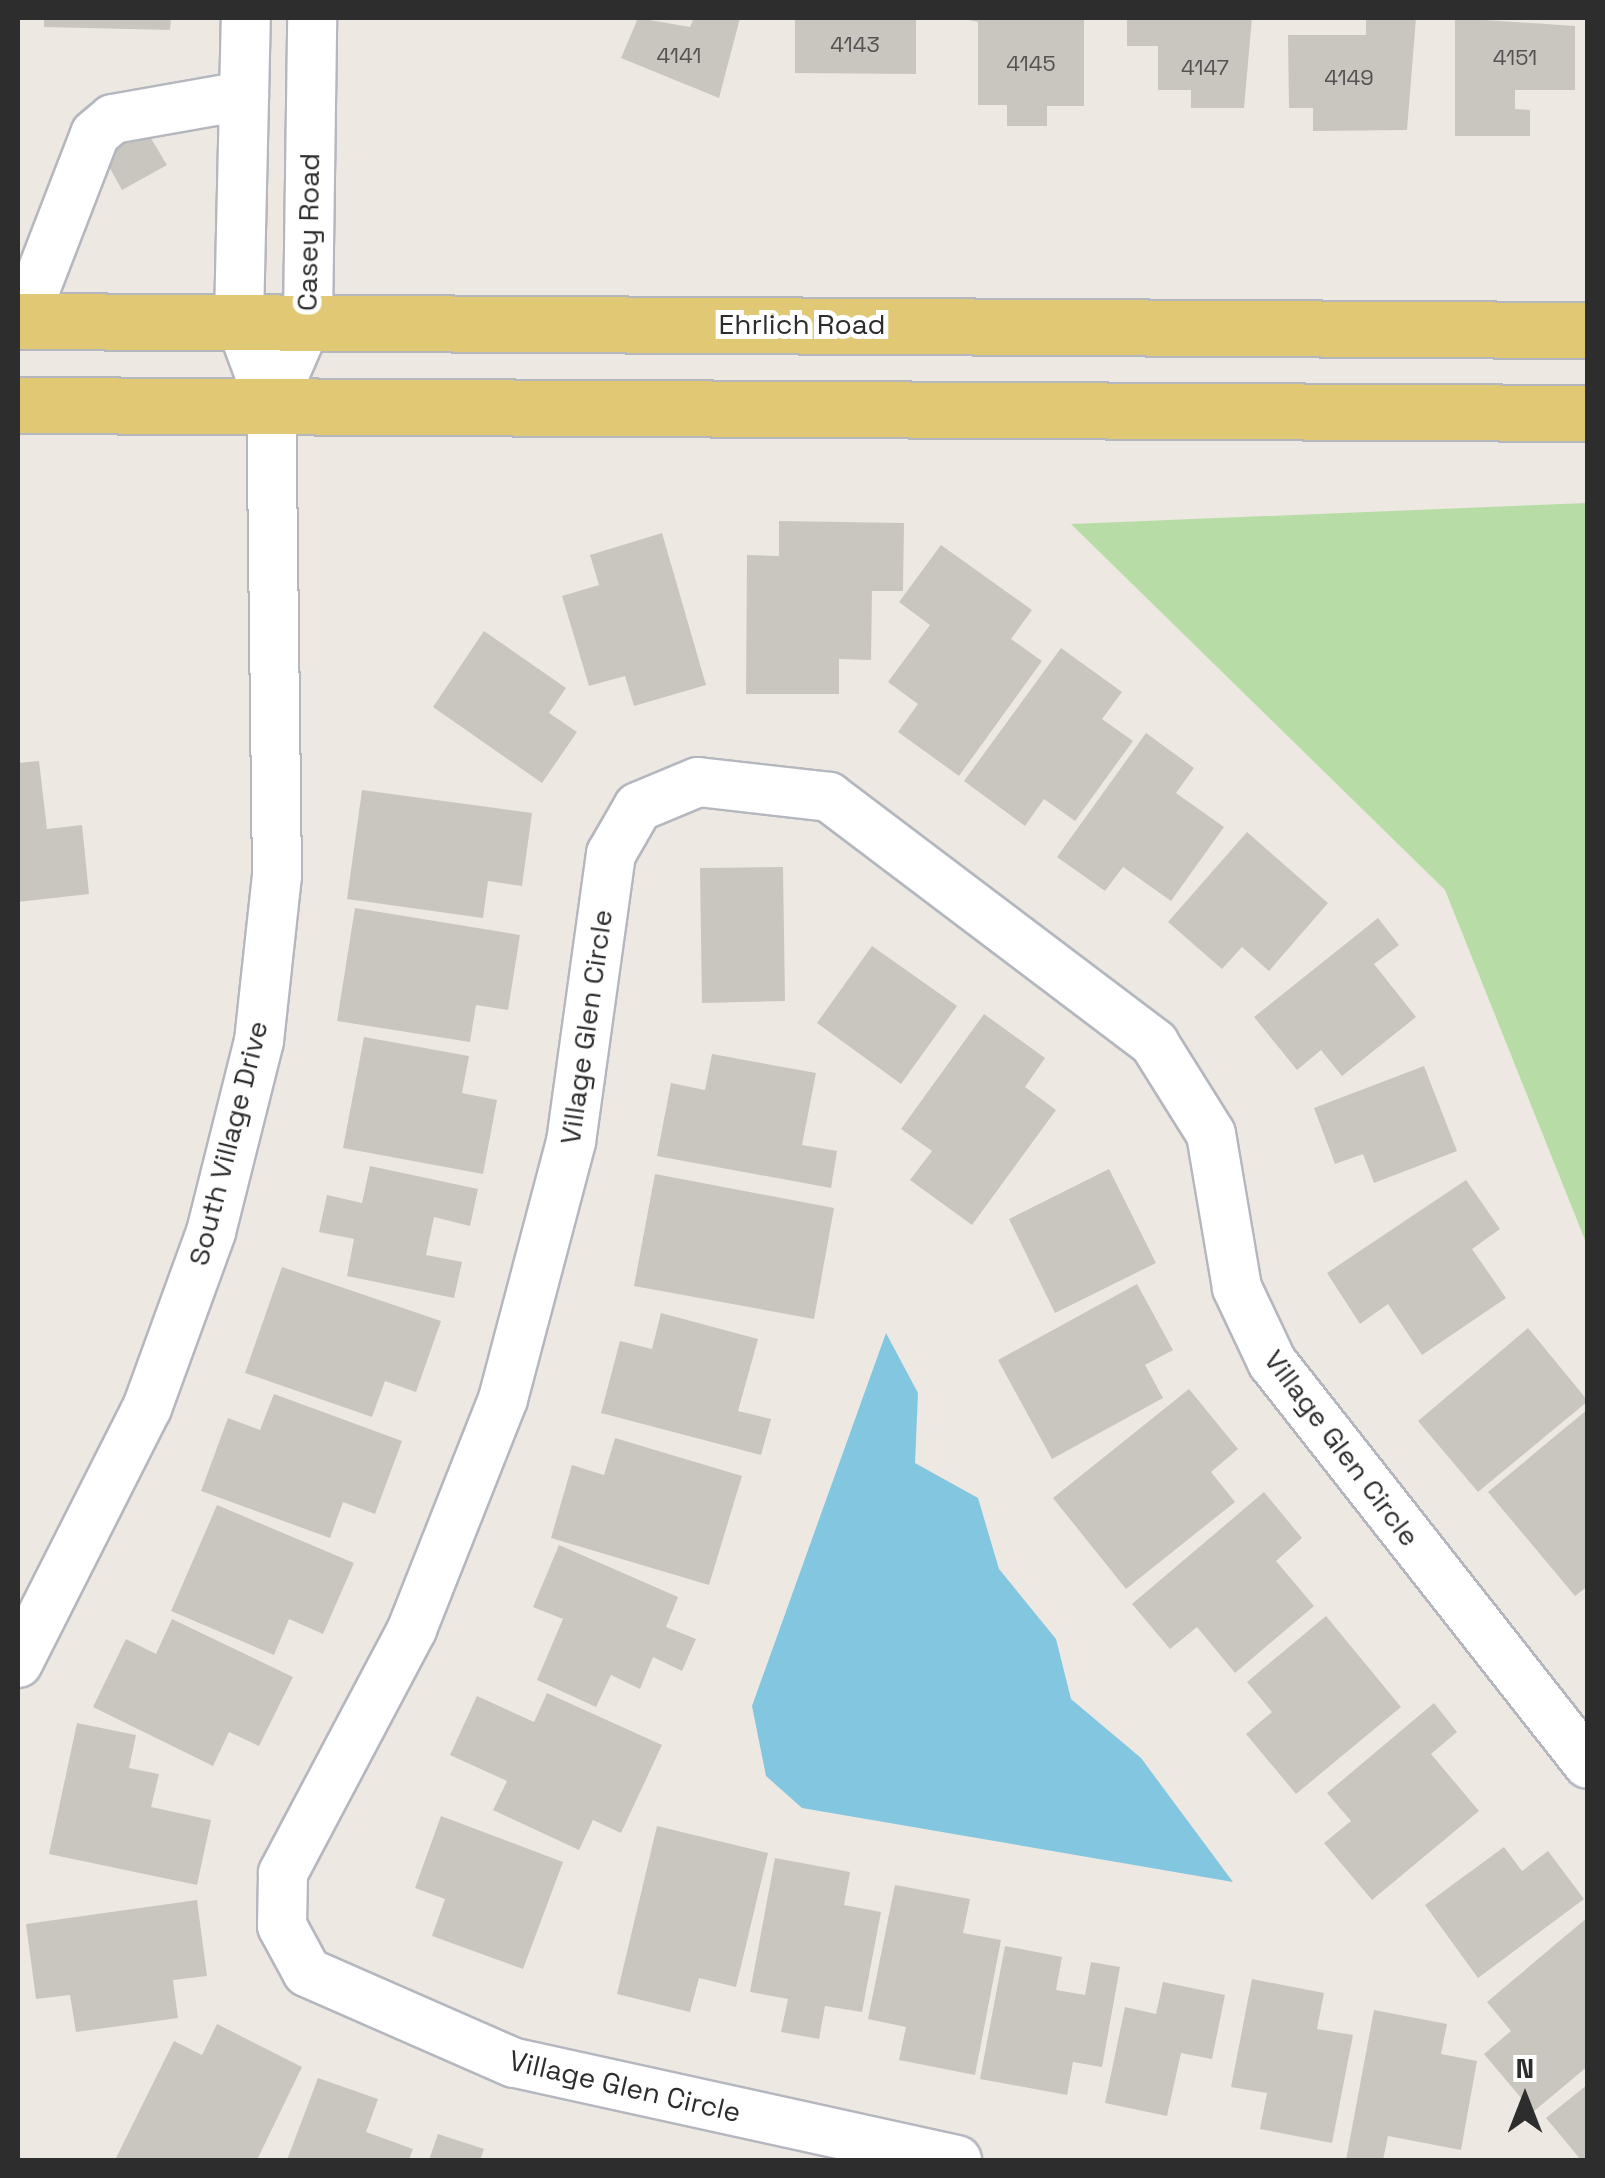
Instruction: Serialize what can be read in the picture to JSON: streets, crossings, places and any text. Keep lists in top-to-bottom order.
{
  "streets": {
    "main road": ["Ehrlich Road"],
    "street": ["Casey Road", "Village Glen Circle", "South Village Drive"]
  },
  "crossings": [
    ["Casey Road", "Ehrlich Road"],
    ["Casey Road", "South Village Drive"]
  ],
  "house_numbers": [
    "4143",
    "4141",
    "4151",
    "4145",
    "4147",
    "4149"
  ],
  "north": "top"
}
